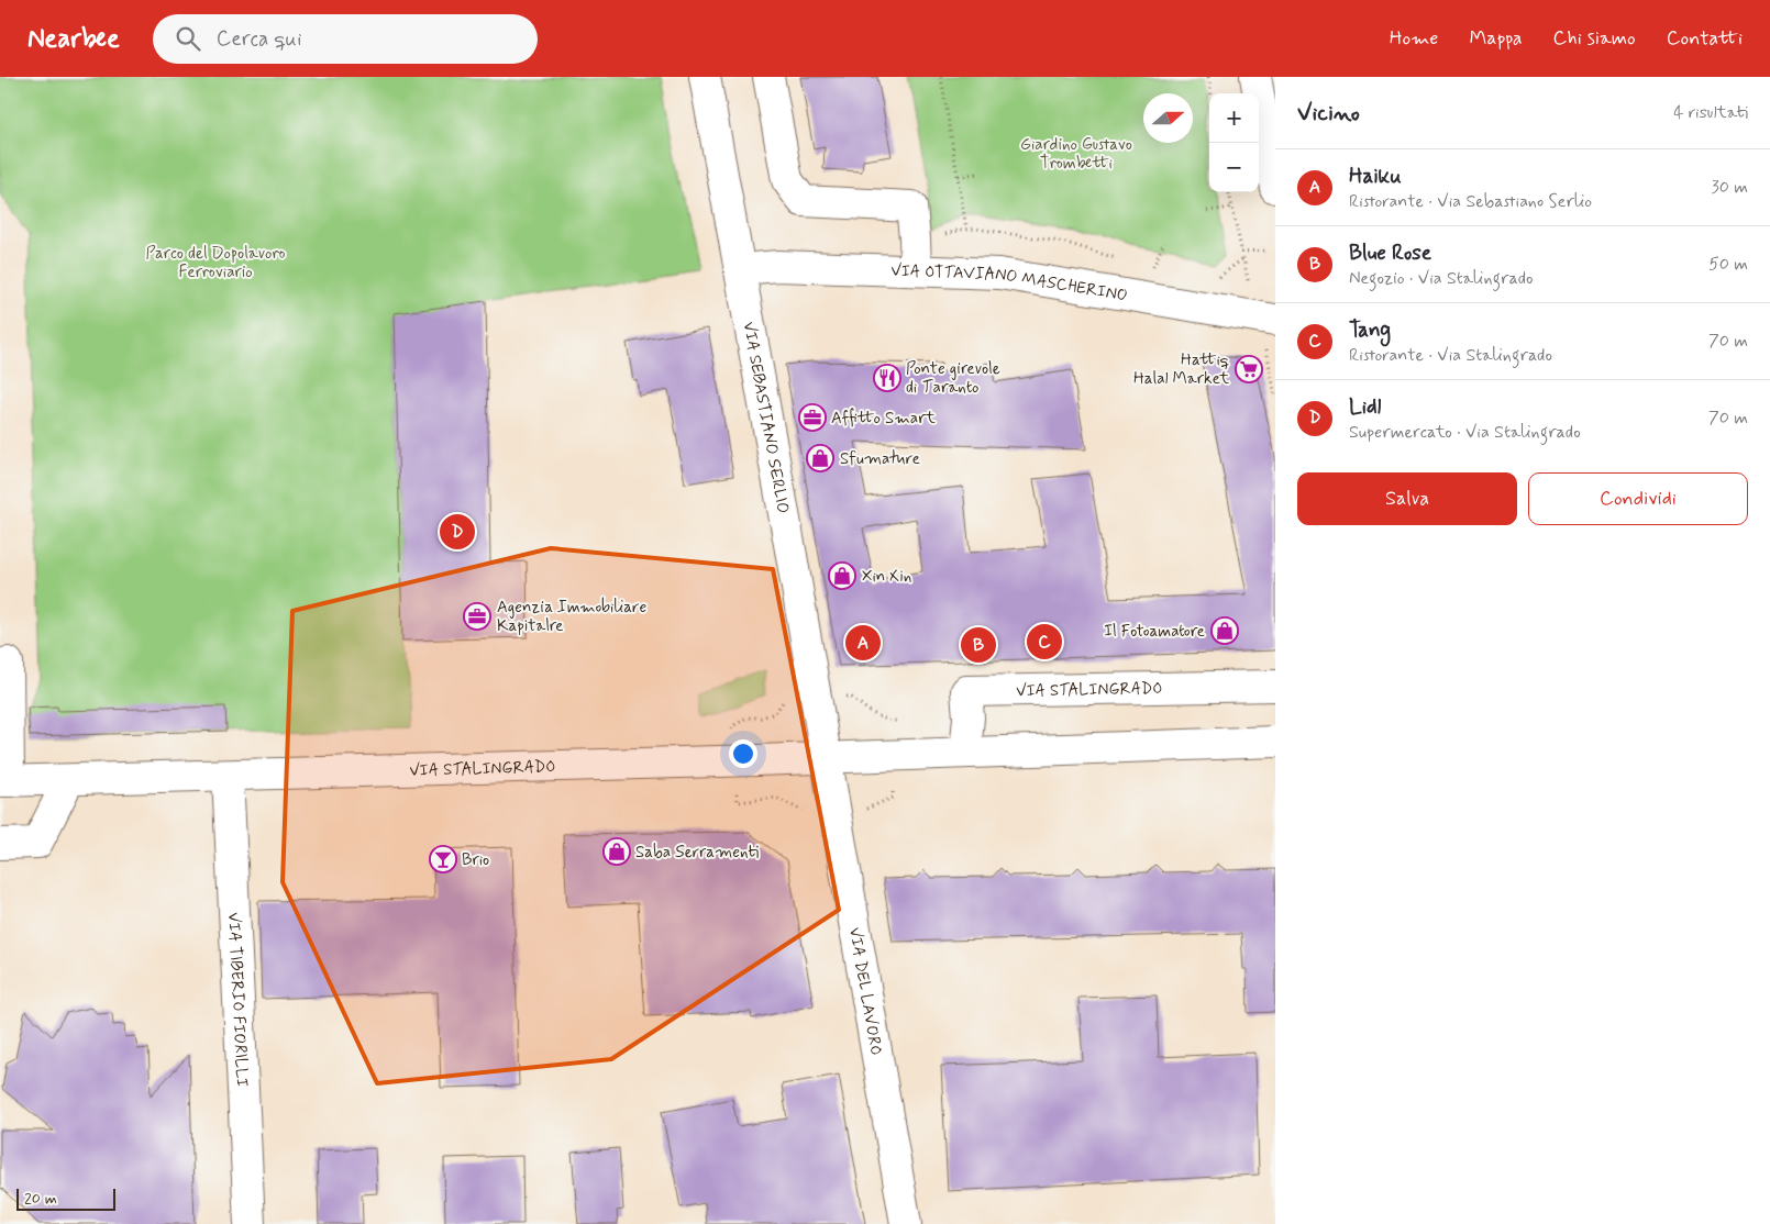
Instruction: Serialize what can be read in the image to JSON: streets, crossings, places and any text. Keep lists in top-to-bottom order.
{
  "streets": {
    "street": [
      "VIA OTTAVIANO MASCHERINO",
      "VIA SEBASTIANO SERLIO",
      "VIA STALINGRADO",
      "VIA DEL LAVORO",
      "VIA TIBERIO FIORILLI"
    ]
  },
  "crossings": [
    ["VIA OTTAVIANO MASCHERINO", "VIA SEBASTIANO SERLIO"],
    ["VIA SEBASTIANO SERLIO", "VIA STALINGRADO"],
    ["VIA SEBASTIANO SERLIO", "VIA DEL LAVORO"],
    ["VIA STALINGRADO", "VIA DEL LAVORO"],
    ["VIA STALINGRADO", "VIA TIBERIO FIORILLI"]
  ],
  "parks": ["Giardino Gustavo Trombetti", "Parco del Dopolavoro Ferroviario"],
  "places": {
    "supermarket": ["Hattiq Halal Market"],
    "restaurant": ["Ponte girevole di Taranto"],
    "office": ["Affitto Smart", "Agenzia Immobiliare Kapitalre"],
    "shop": [
      "Sfumature",
      "Xin Xin",
      "Il Fotoamatore",
      "Saba Serramenti"
    ],
    "bar": ["Brio"]
  },
  "scale_bar": "20 m",
  "north": "right",
  "page": {
    "header": "Nearbee",
    "search": "Cerca qui",
    "nav": [
      "Home",
      "Mappa",
      "Chi siamo",
      "Contatti"
    ],
    "heading": ["Vicino", "4 risultati"],
    "map_buttons": ["+", "−"],
    "list": [
      {
        "mark": "A",
        "name": "Haiku",
        "note": "Ristorante · Via Sebastiano Serlio",
        "value": "30 m"
      },
      {
        "mark": "B",
        "name": "Blue Rose",
        "note": "Negozio · Via Stalingrado",
        "value": "50 m"
      },
      {
        "mark": "C",
        "name": "Tang",
        "note": "Ristorante · Via Stalingrado",
        "value": "70 m"
      },
      {
        "mark": "D",
        "name": "Lidl",
        "note": "Supermercato · Via Stalingrado",
        "value": "70 m"
      }
    ],
    "buttons": ["Salva", "Condividi"],
    "pins": [
      "D",
      "C",
      "A",
      "B"
    ],
    "scale": "20 m"
  }
}
